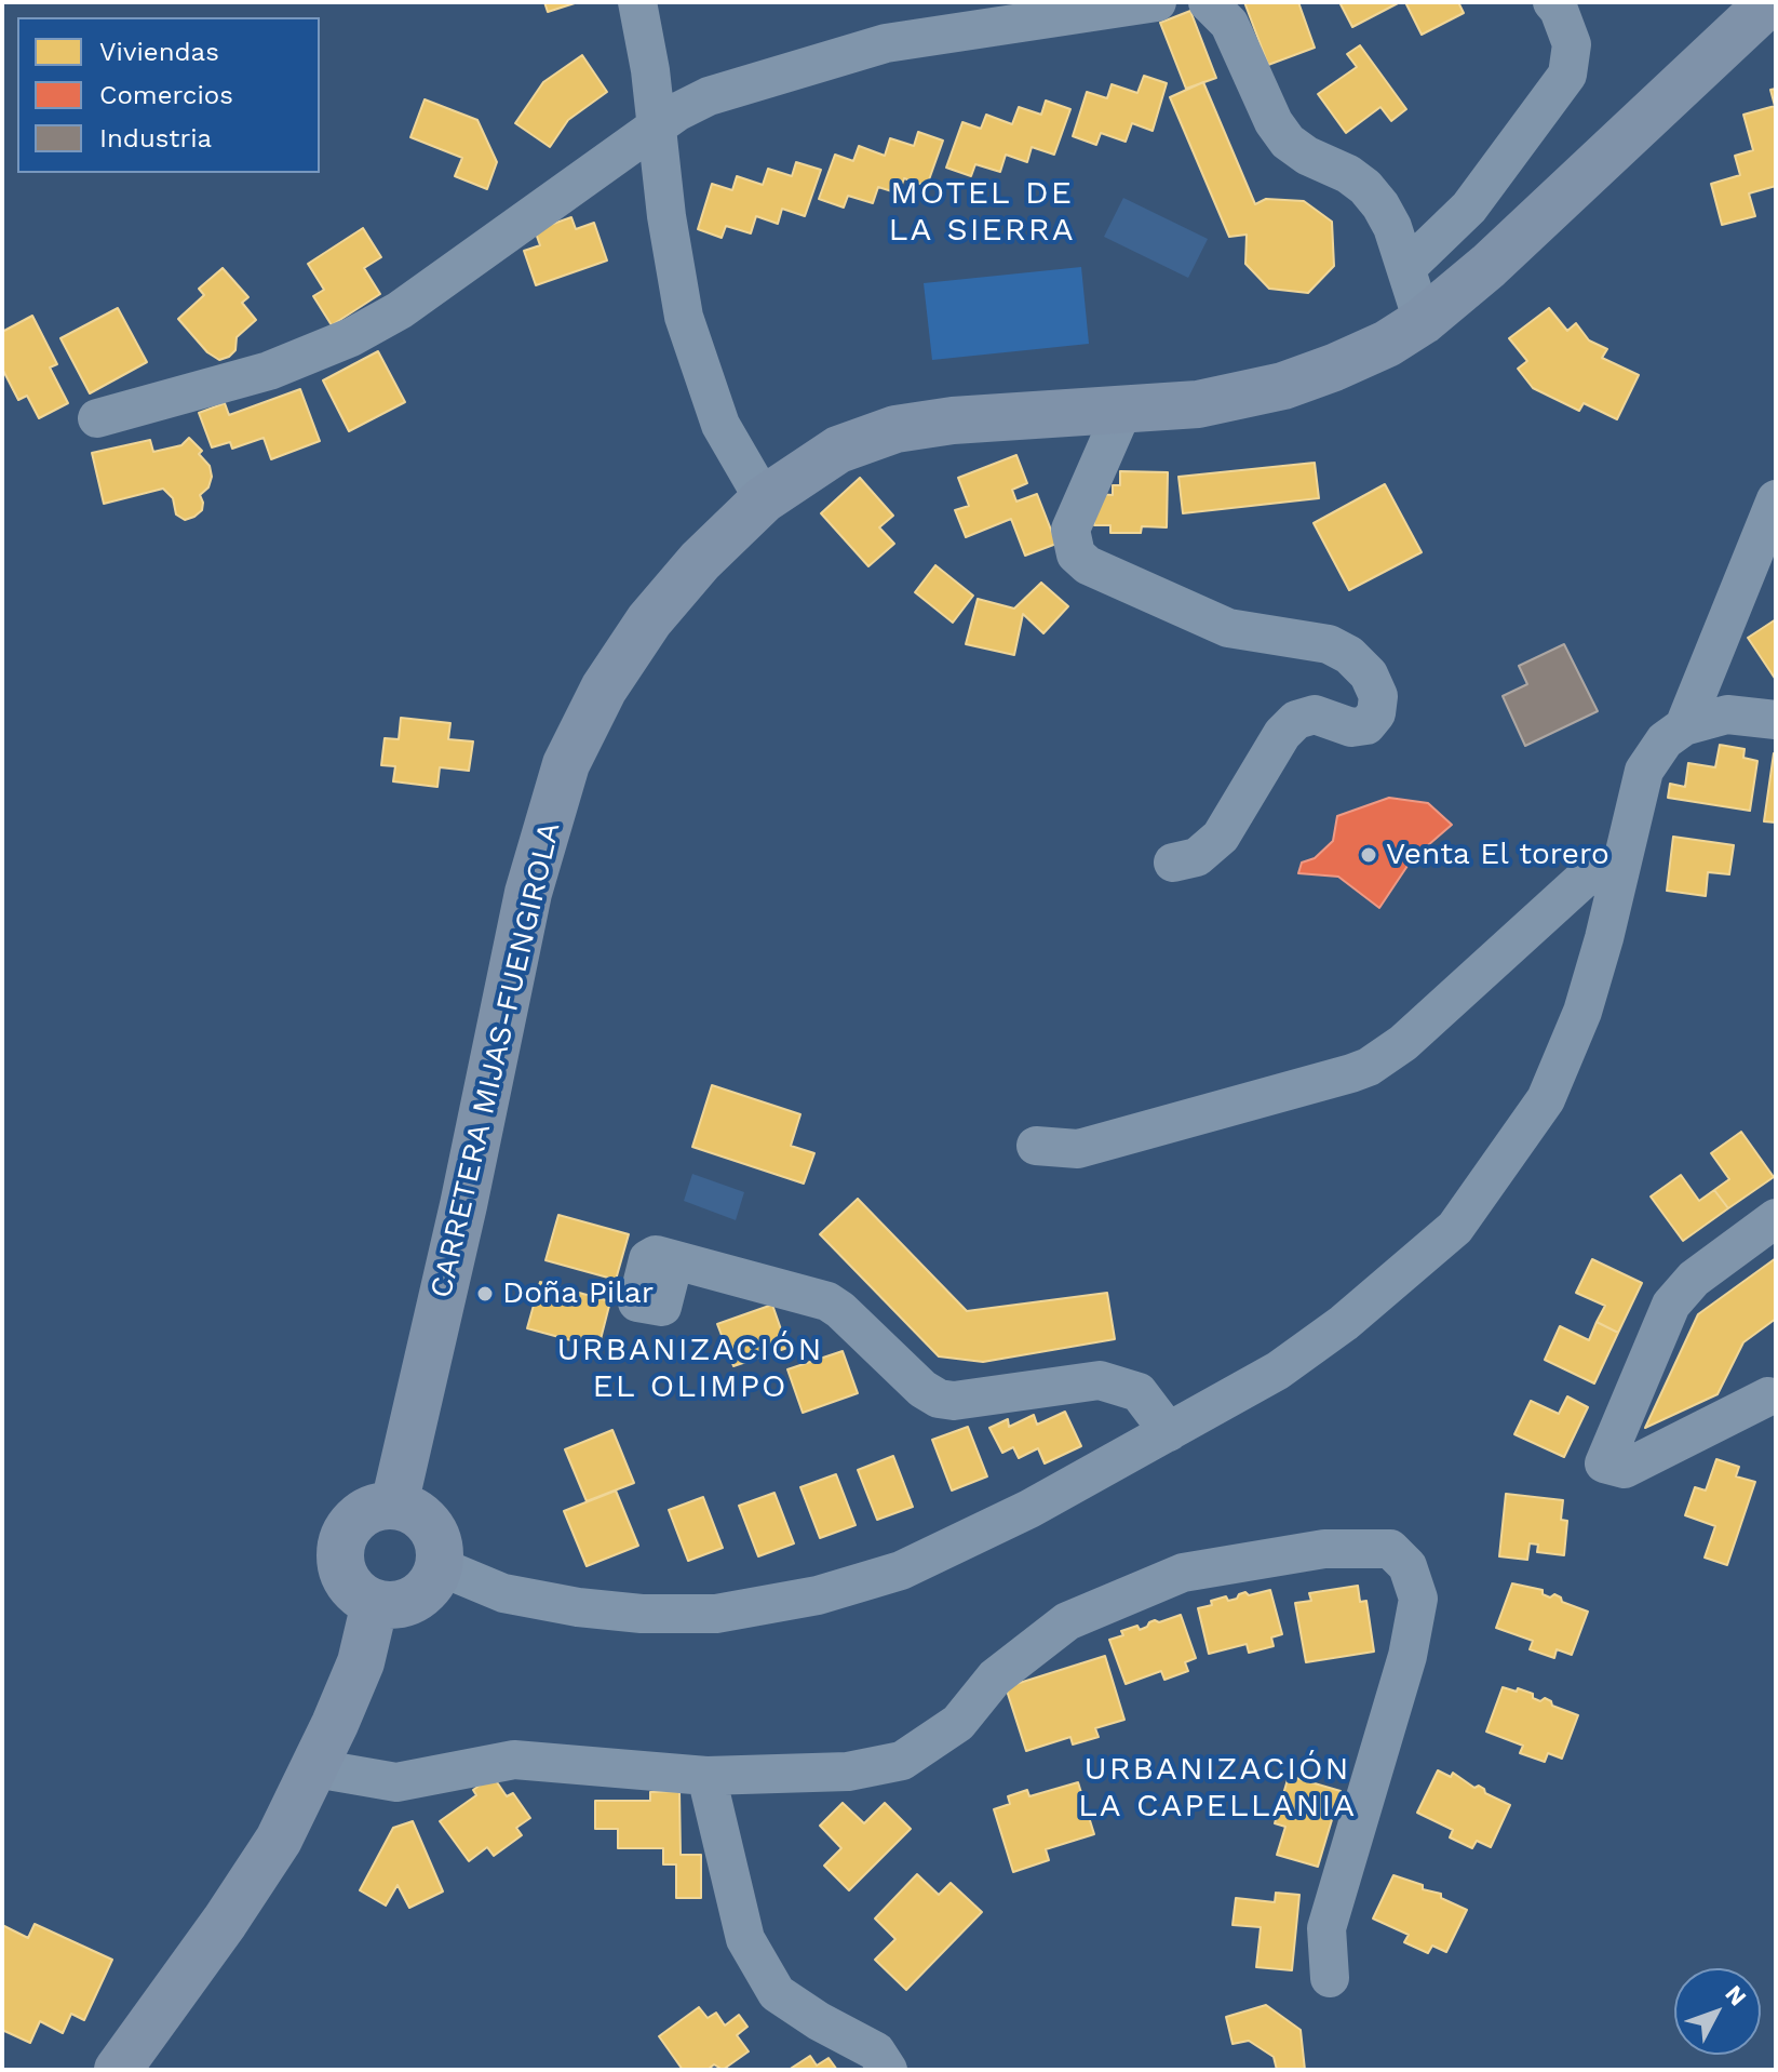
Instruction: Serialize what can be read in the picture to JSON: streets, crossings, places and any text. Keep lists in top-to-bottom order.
{
  "streets": {
    "main road": ["CARRETERA MIJAS-FUENGIROLA"]
  },
  "districts": ["MOTEL DE LA SIERRA", "URBANIZACIÓN EL OLIMPO", "URBANIZACIÓN LA CAPELLANIA"],
  "places": ["Venta El torero", "Doña Pilar"],
  "legend": ["Viviendas", "Comercios", "Industria"],
  "north": "top right"
}
